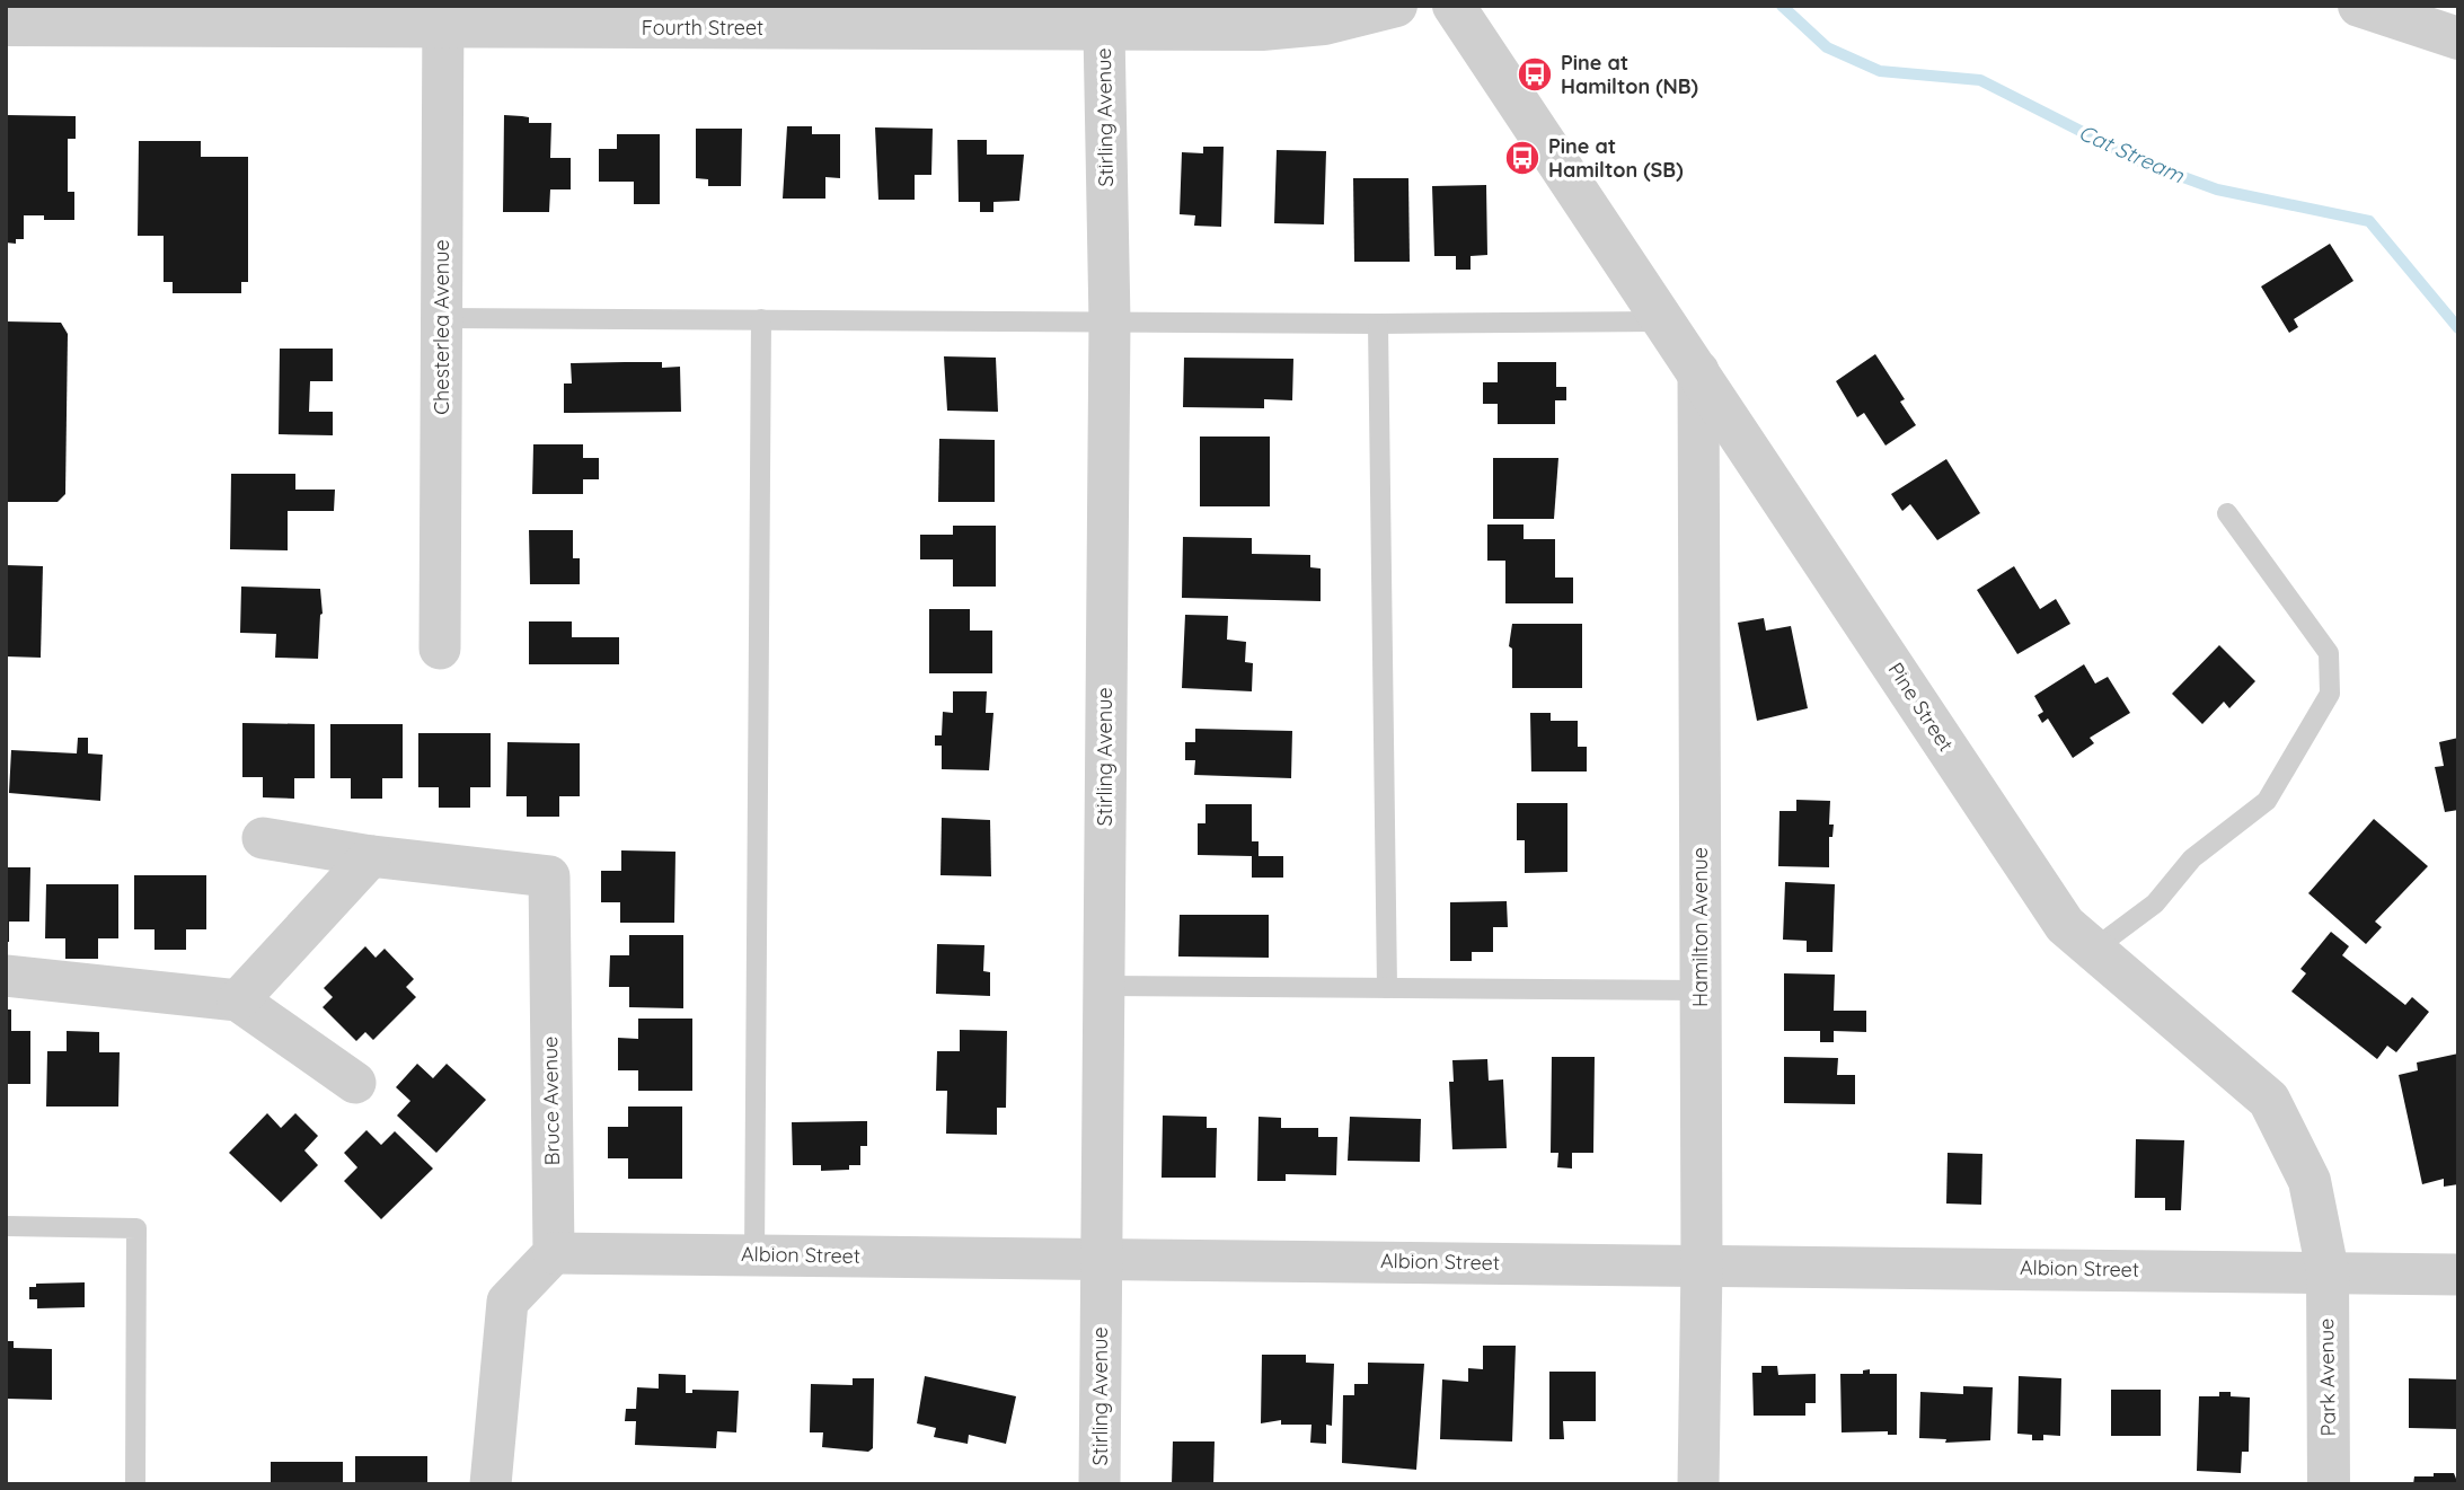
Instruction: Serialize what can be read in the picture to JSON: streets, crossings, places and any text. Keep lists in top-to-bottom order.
{
  "streets": {
    "street": [
      "Fourth Street",
      "Stirling Avenue",
      "Chesterlea Avenue",
      "Pine Street",
      "Hamilton Avenue",
      "Bruce Avenue",
      "Albion Street",
      "Park Avenue"
    ]
  },
  "crossings": [
    ["Fourth Street", "Stirling Avenue"],
    ["Fourth Street", "Chesterlea Avenue"],
    ["Stirling Avenue", "Albion Street"],
    ["Pine Street", "Hamilton Avenue"],
    ["Pine Street", "Albion Street"],
    ["Pine Street", "Park Avenue"],
    ["Hamilton Avenue", "Albion Street"],
    ["Bruce Avenue", "Albion Street"],
    ["Albion Street", "Park Avenue"]
  ],
  "water": ["Cat Stream"],
  "places": {
    "bus stop": ["Pine at Hamilton (NB)", "Pine at Hamilton (SB)"]
  }
}
